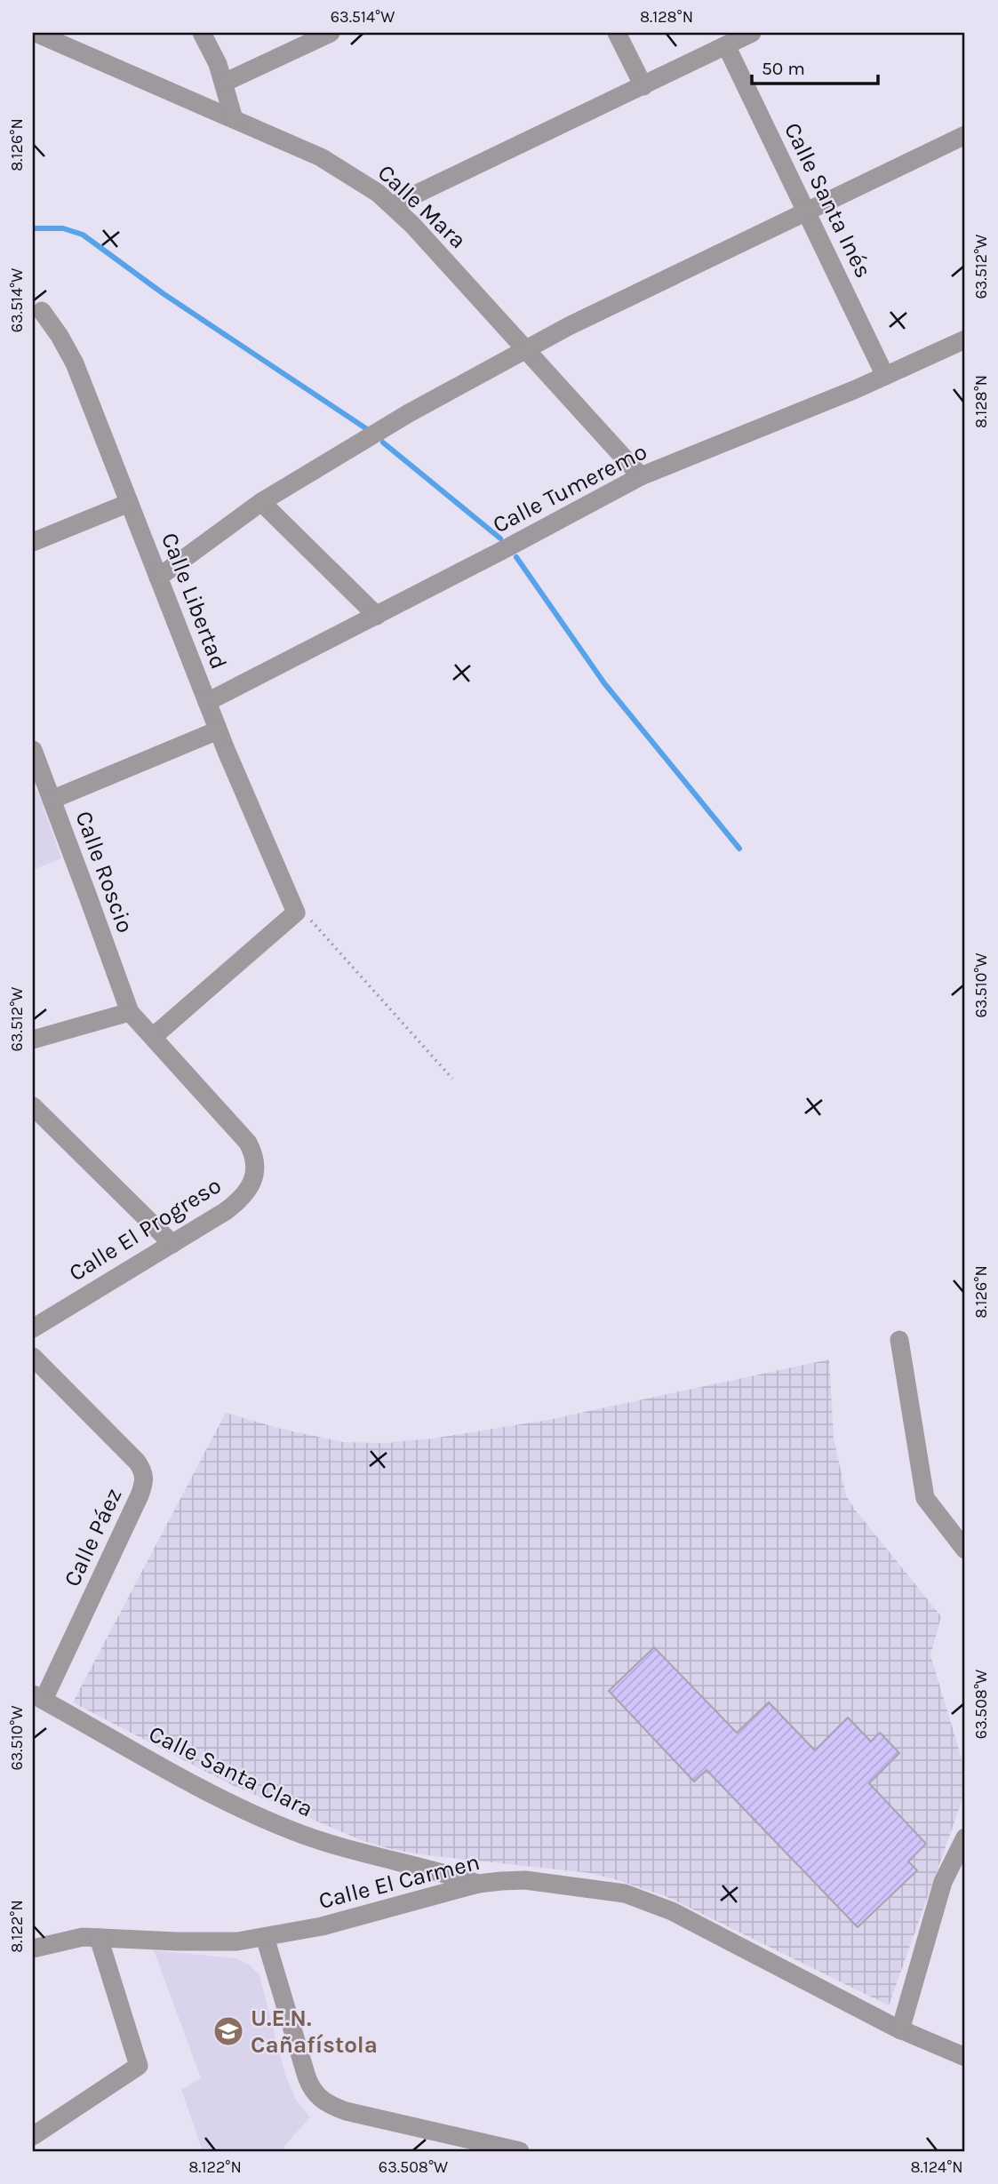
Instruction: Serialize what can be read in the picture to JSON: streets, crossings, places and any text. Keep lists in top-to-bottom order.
{
  "streets": {
    "street": [
      "Calle Santa Inés",
      "Calle Mara",
      "Calle Tumeremo",
      "Calle Libertad",
      "Calle Roscio",
      "Calle El Progreso",
      "Calle Páez",
      "Calle Santa Clara",
      "Calle El Carmen"
    ]
  },
  "crossings": [
    ["Calle Santa Inés", "Calle Tumeremo"],
    ["Calle Mara", "Calle Tumeremo"],
    ["Calle Tumeremo", "Calle Libertad"],
    ["Calle Roscio", "Calle El Progreso"],
    ["Calle Páez", "Calle Santa Clara"],
    ["Calle Santa Clara", "Calle El Carmen"]
  ],
  "places": {
    "school or university": ["U.E.N. Cañafístola"]
  },
  "scale_bar": "50 m",
  "coordinates": [
    "63.514°W",
    "8.128°N",
    "8.126°N",
    "63.512°W",
    "63.510°W",
    "63.508°W",
    "8.122°N",
    "8.124°N"
  ]
}
